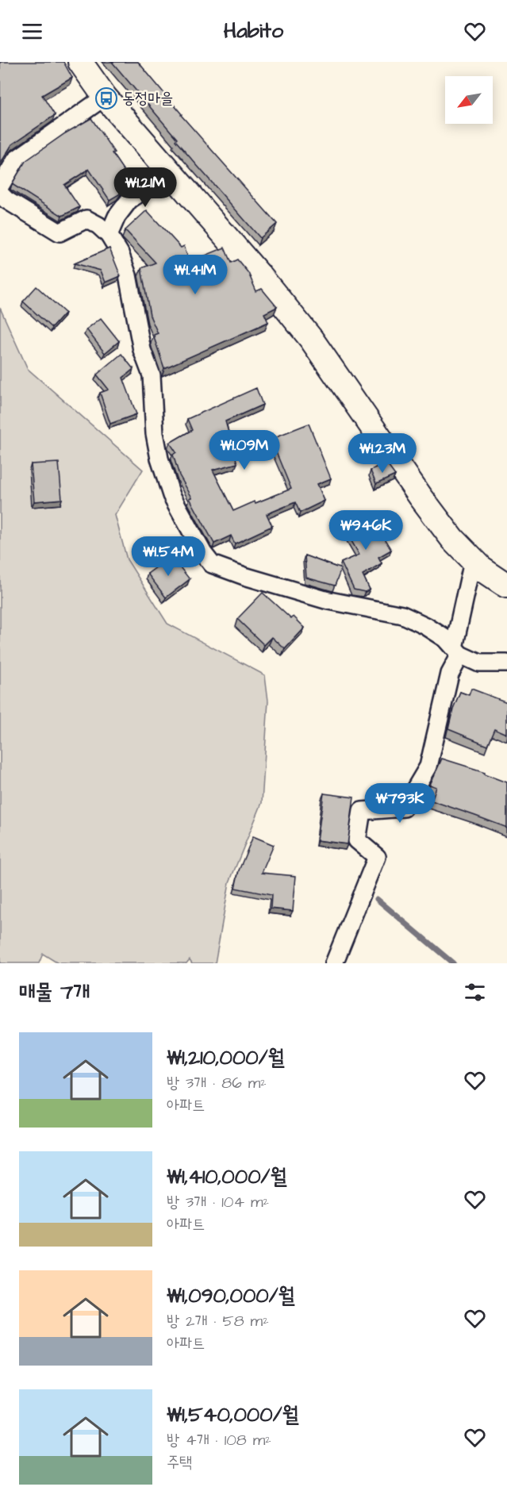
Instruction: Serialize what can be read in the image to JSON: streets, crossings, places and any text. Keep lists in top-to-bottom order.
{
  "places": {
    "bus stop": ["동정마을"]
  },
  "north": "bottom left",
  "page": {
    "header": "Habito",
    "price": [
      "₩1.21M",
      "₩1.41M",
      "₩1.09M",
      "₩1.23M",
      "₩946K",
      "₩1.54M",
      "₩793K"
    ],
    "heading": "매물 7개",
    "list": [
      {
        "name": "₩1,210,000/월",
        "note": "방 3개 · 86 m² · 아파트"
      },
      {
        "name": "₩1,410,000/월",
        "note": "방 3개 · 104 m² · 아파트"
      },
      {
        "name": "₩1,090,000/월",
        "note": "방 2개 · 58 m² · 아파트"
      },
      {
        "name": "₩1,540,000/월",
        "note": "방 4개 · 108 m² · 주택"
      }
    ]
  }
}
